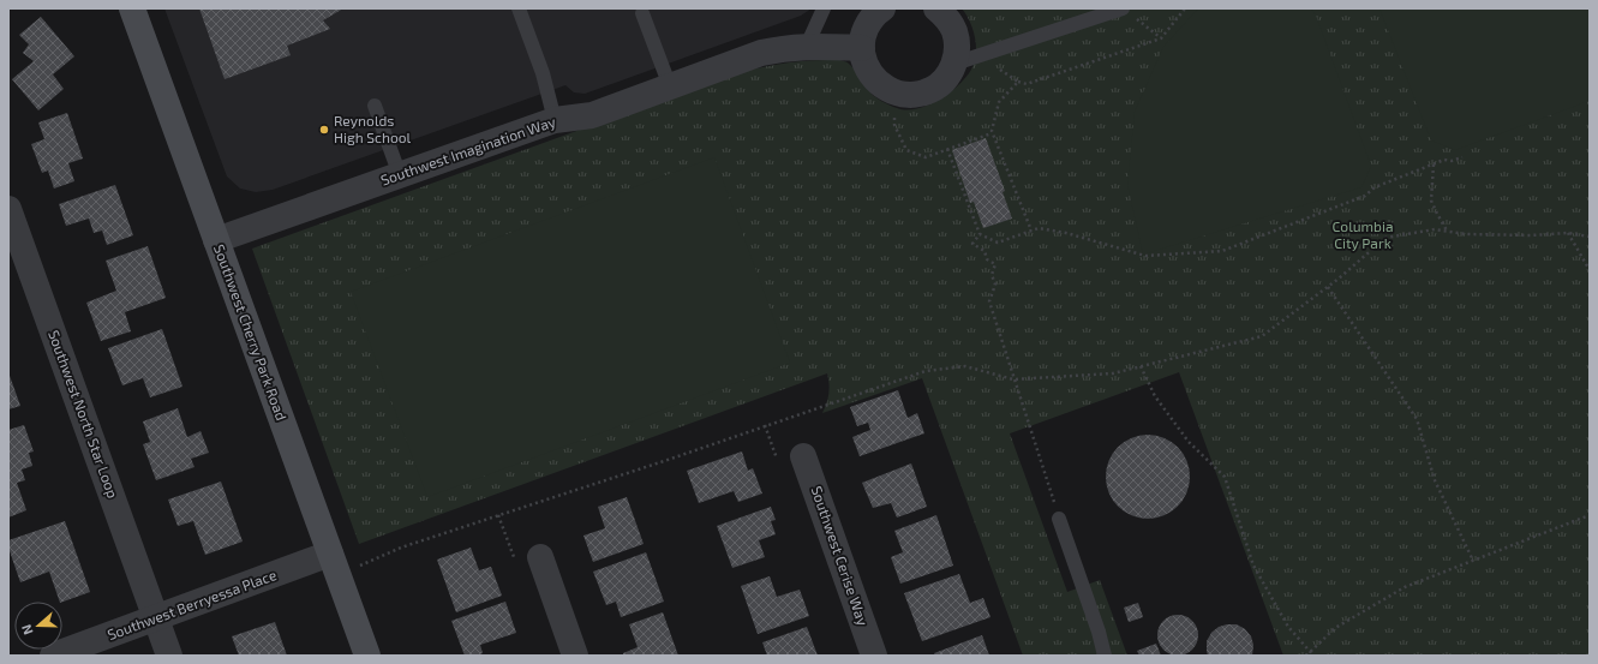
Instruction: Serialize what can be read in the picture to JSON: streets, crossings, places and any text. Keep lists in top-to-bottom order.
{
  "streets": {
    "main road": ["Southwest Cherry Park Road"],
    "street": [
      "Southwest Imagination Way",
      "Southwest North Star Loop",
      "Southwest Cerise Way",
      "Southwest Berryessa Place"
    ]
  },
  "crossings": [
    ["Southwest Imagination Way", "Southwest Cherry Park Road"],
    ["Southwest Cherry Park Road", "Southwest Berryessa Place"],
    ["Southwest North Star Loop", "Southwest Berryessa Place"]
  ],
  "parks": ["Columbia City Park"],
  "places": ["Reynolds High School"],
  "north": "left"
}
